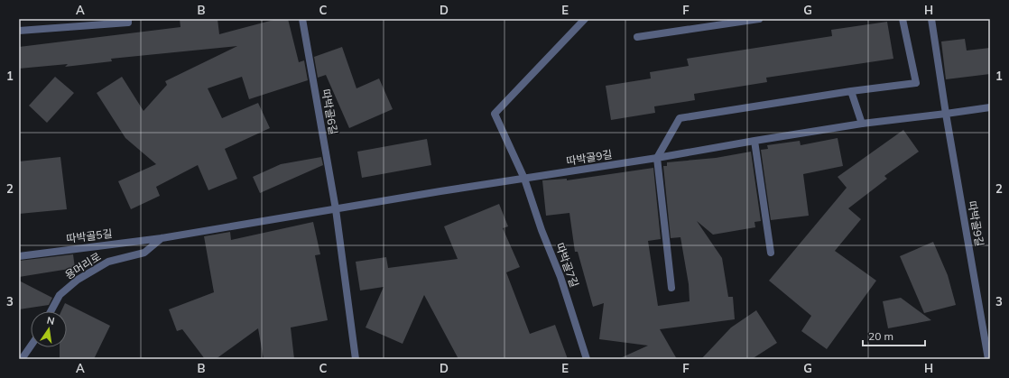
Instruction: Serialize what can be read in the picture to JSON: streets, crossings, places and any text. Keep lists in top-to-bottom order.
{
  "streets": {
    "street": [
      "따박골6길",
      "따박골9길",
      "따박골5길",
      "따박골7길",
      "용머리로"
    ]
  },
  "crossings": [
    ["따박골9길", "따박골7길"],
    ["따박골5길", "용머리로"]
  ],
  "scale_bar": "20 m",
  "north": "top",
  "grid": {
    "columns": [
      "A",
      "B",
      "C",
      "D",
      "E",
      "F",
      "G",
      "H"
    ],
    "rows": ["1", "2", "3"]
  }
}
